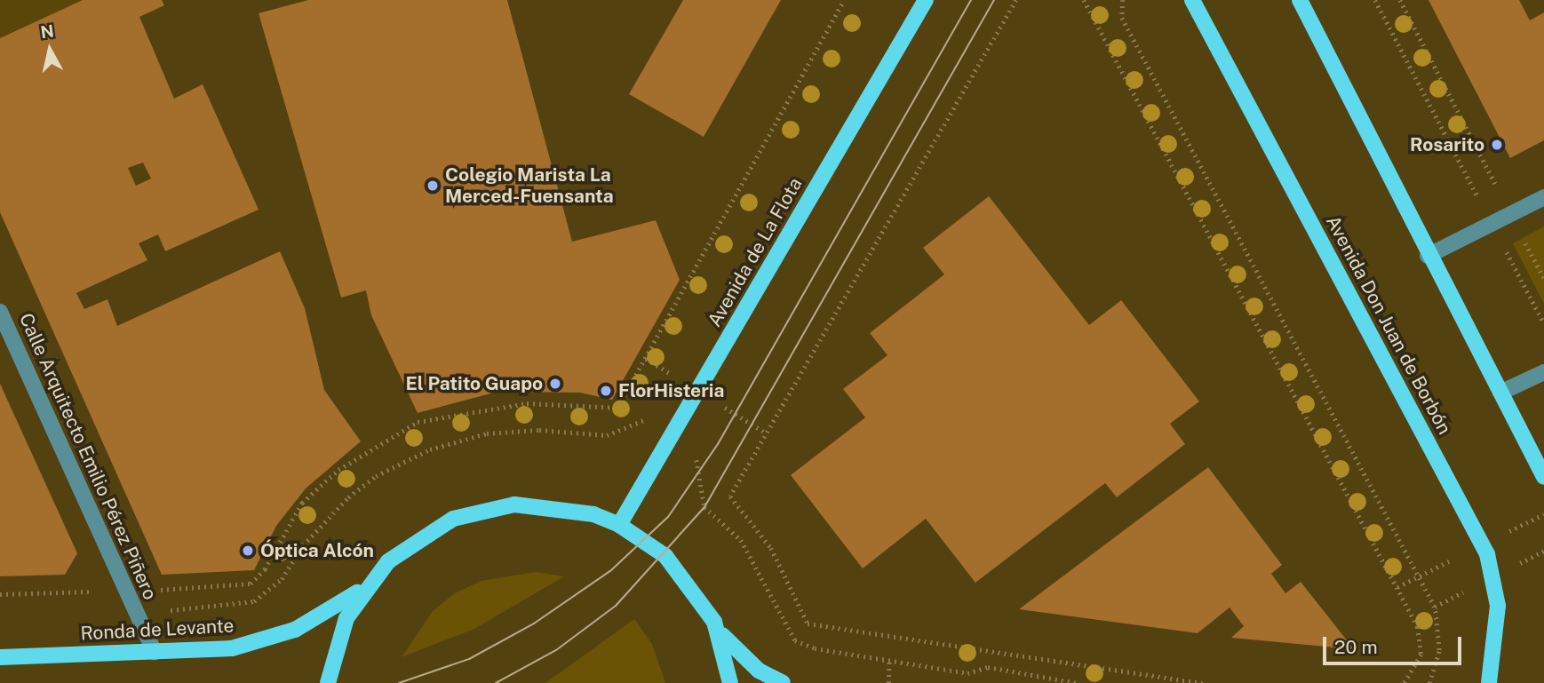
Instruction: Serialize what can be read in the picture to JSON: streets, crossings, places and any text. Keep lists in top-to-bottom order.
{
  "streets": {
    "main road": ["Avenida de La Flota", "Avenida Don Juan de Borbón", "Ronda de Levante"],
    "street": ["Calle Arquitecto Emilio Pérez Piñero"]
  },
  "crossings": [
    ["Avenida de La Flota", "Ronda de Levante"],
    ["Calle Arquitecto Emilio Pérez Piñero", "Ronda de Levante"]
  ],
  "places": [
    "Rosarito",
    "Colegio Marista La Merced-Fuensanta",
    "El Patito Guapo",
    "FlorHisteria",
    "Óptica Alcón"
  ],
  "scale_bar": "20 m",
  "north": "top"
}
